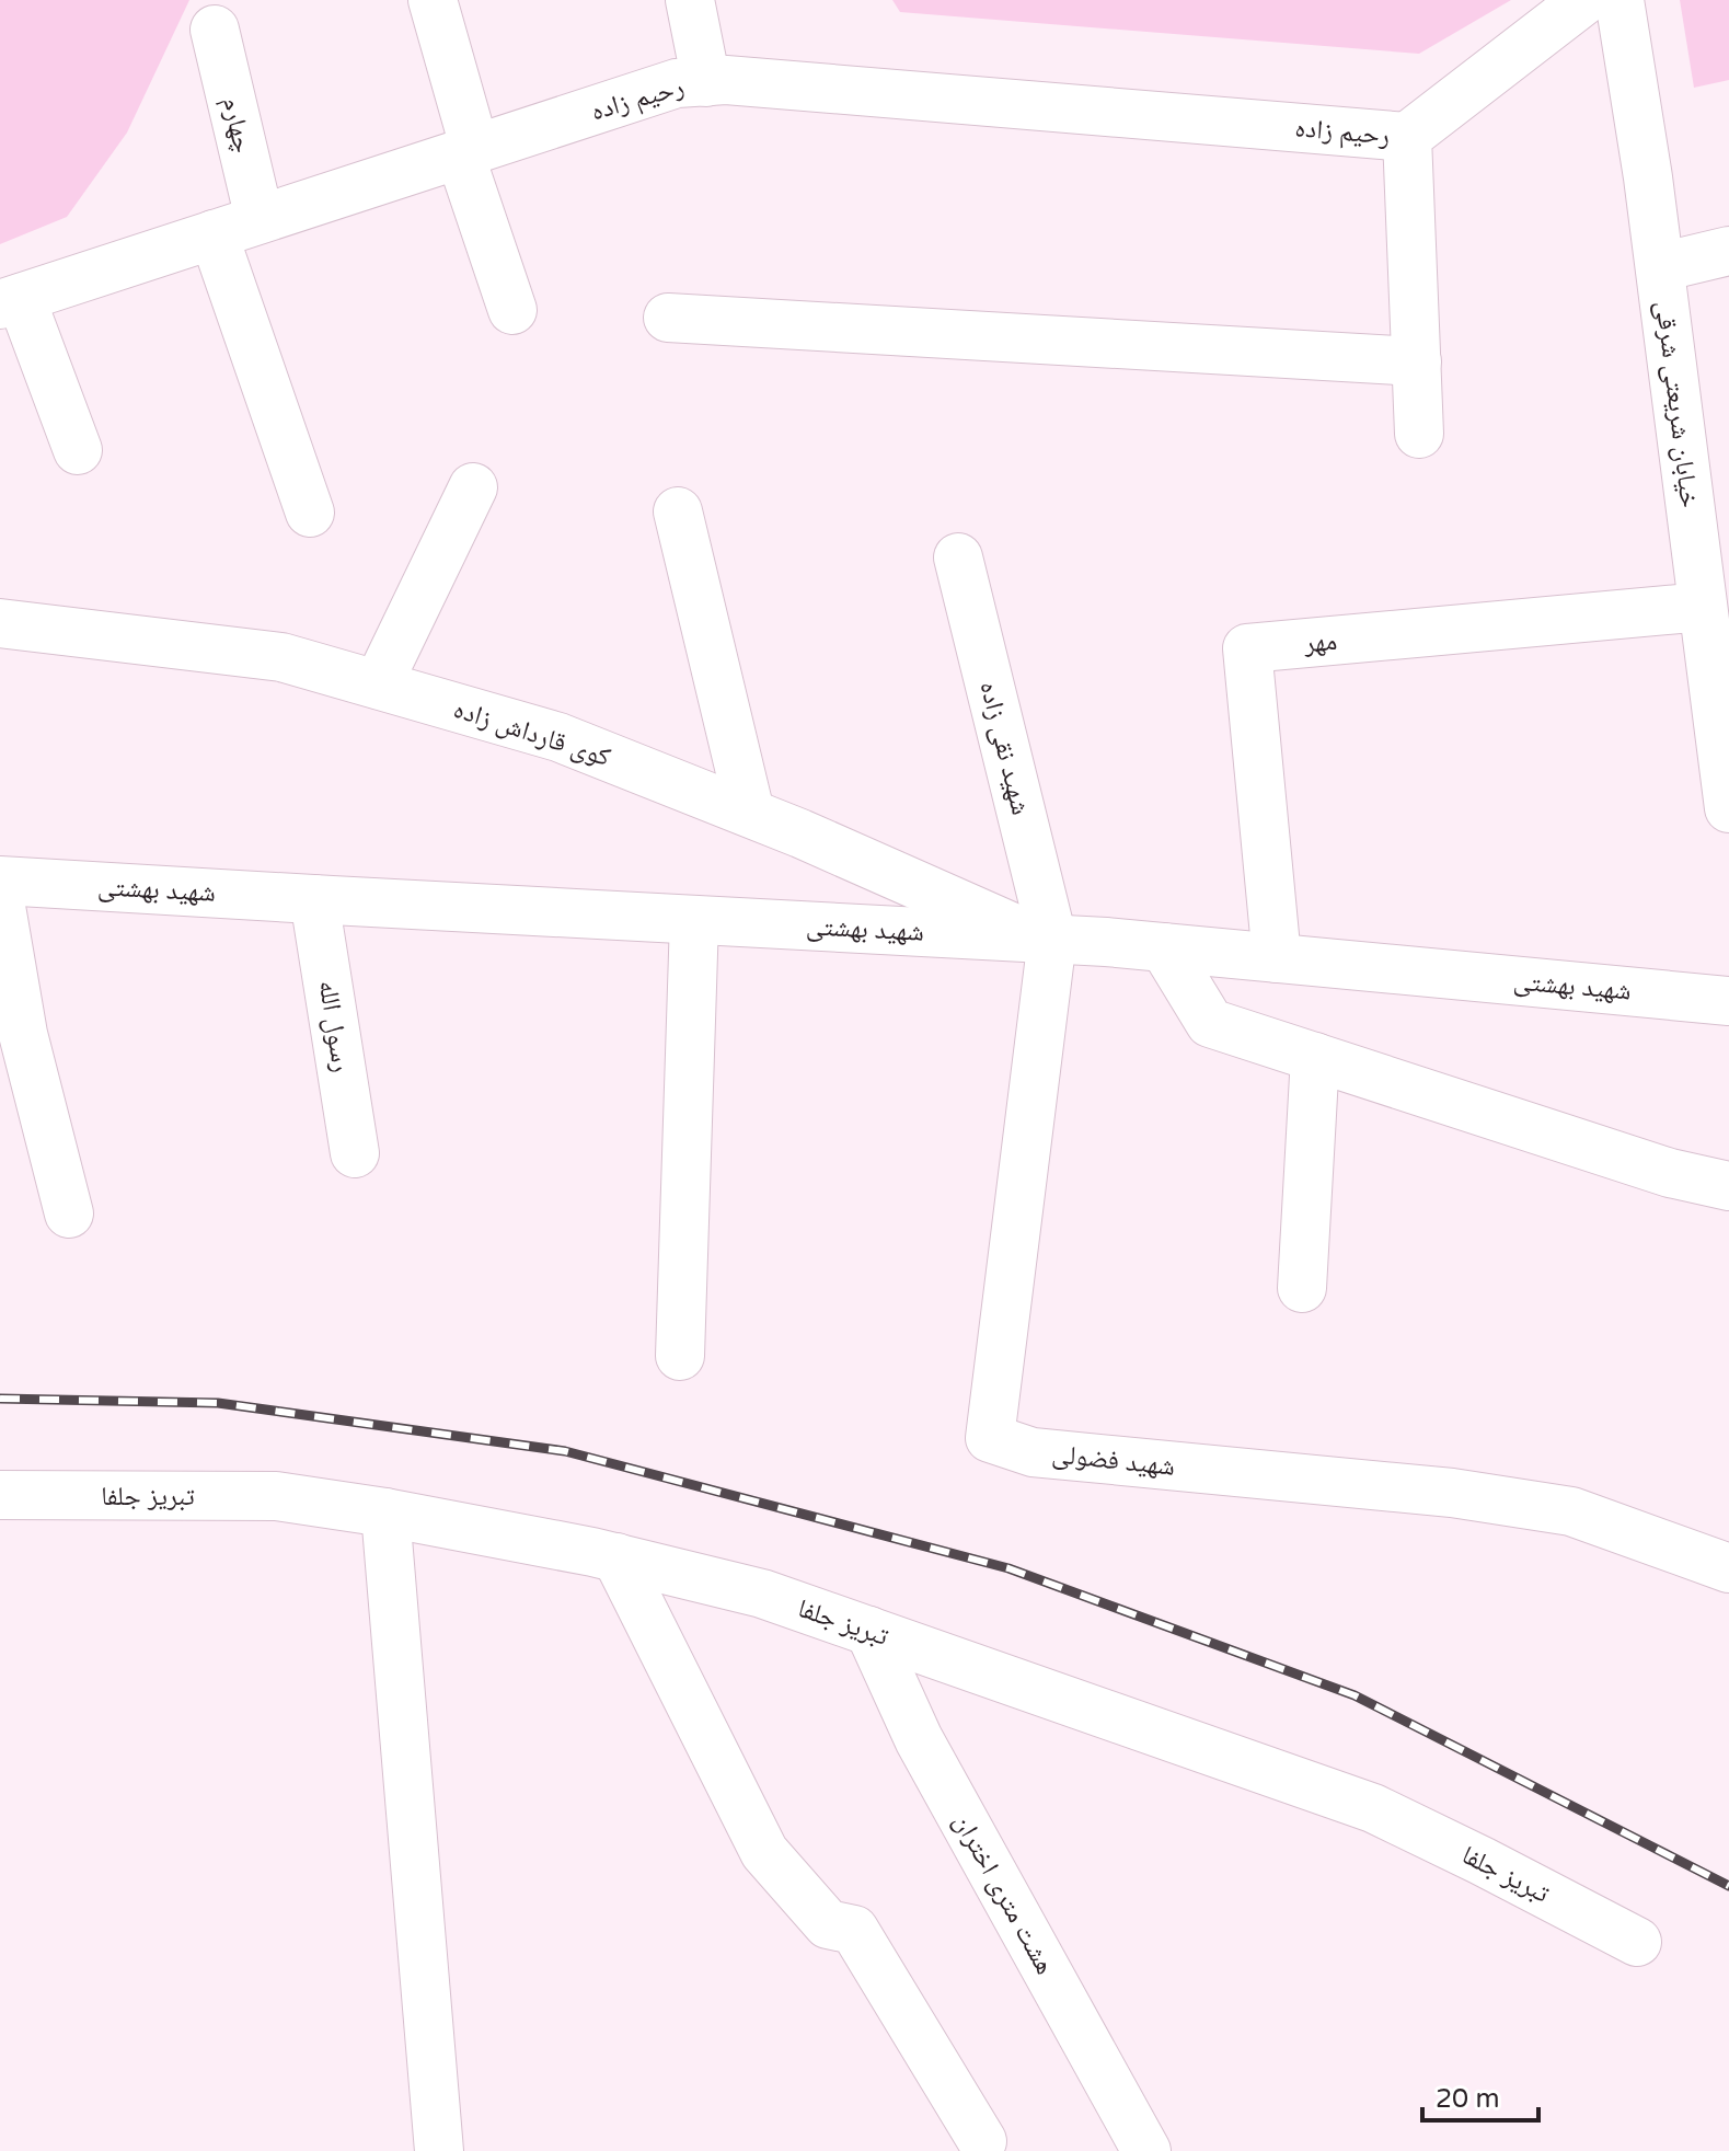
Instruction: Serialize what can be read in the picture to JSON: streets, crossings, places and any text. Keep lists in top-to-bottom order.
{
  "streets": {
    "street": [
      "رحیم زاده",
      "چهارم",
      "خیابان شریعتی شرقی",
      "مهر",
      "کوی قارداش زاده",
      "شهید نقی زاده",
      "شهید بهشتی",
      "رسول الله",
      "شهید فضولی",
      "تبریز جلفا",
      "هشت متری اختران"
    ]
  },
  "crossings": [
    ["رحیم زاده", "چهارم"],
    ["خیابان شریعتی شرقی", "مهر"],
    ["مهر", "شهید بهشتی"],
    ["کوی قارداش زاده", "شهید نقی زاده"],
    ["کوی قارداش زاده", "شهید بهشتی"],
    ["کوی قارداش زاده", "شهید فضولی"],
    ["شهید نقی زاده", "شهید بهشتی"],
    ["شهید نقی زاده", "شهید فضولی"],
    ["شهید بهشتی", "رسول الله"],
    ["شهید بهشتی", "شهید فضولی"],
    ["تبریز جلفا", "هشت متری اختران"]
  ],
  "scale_bar": "20 m"
}
